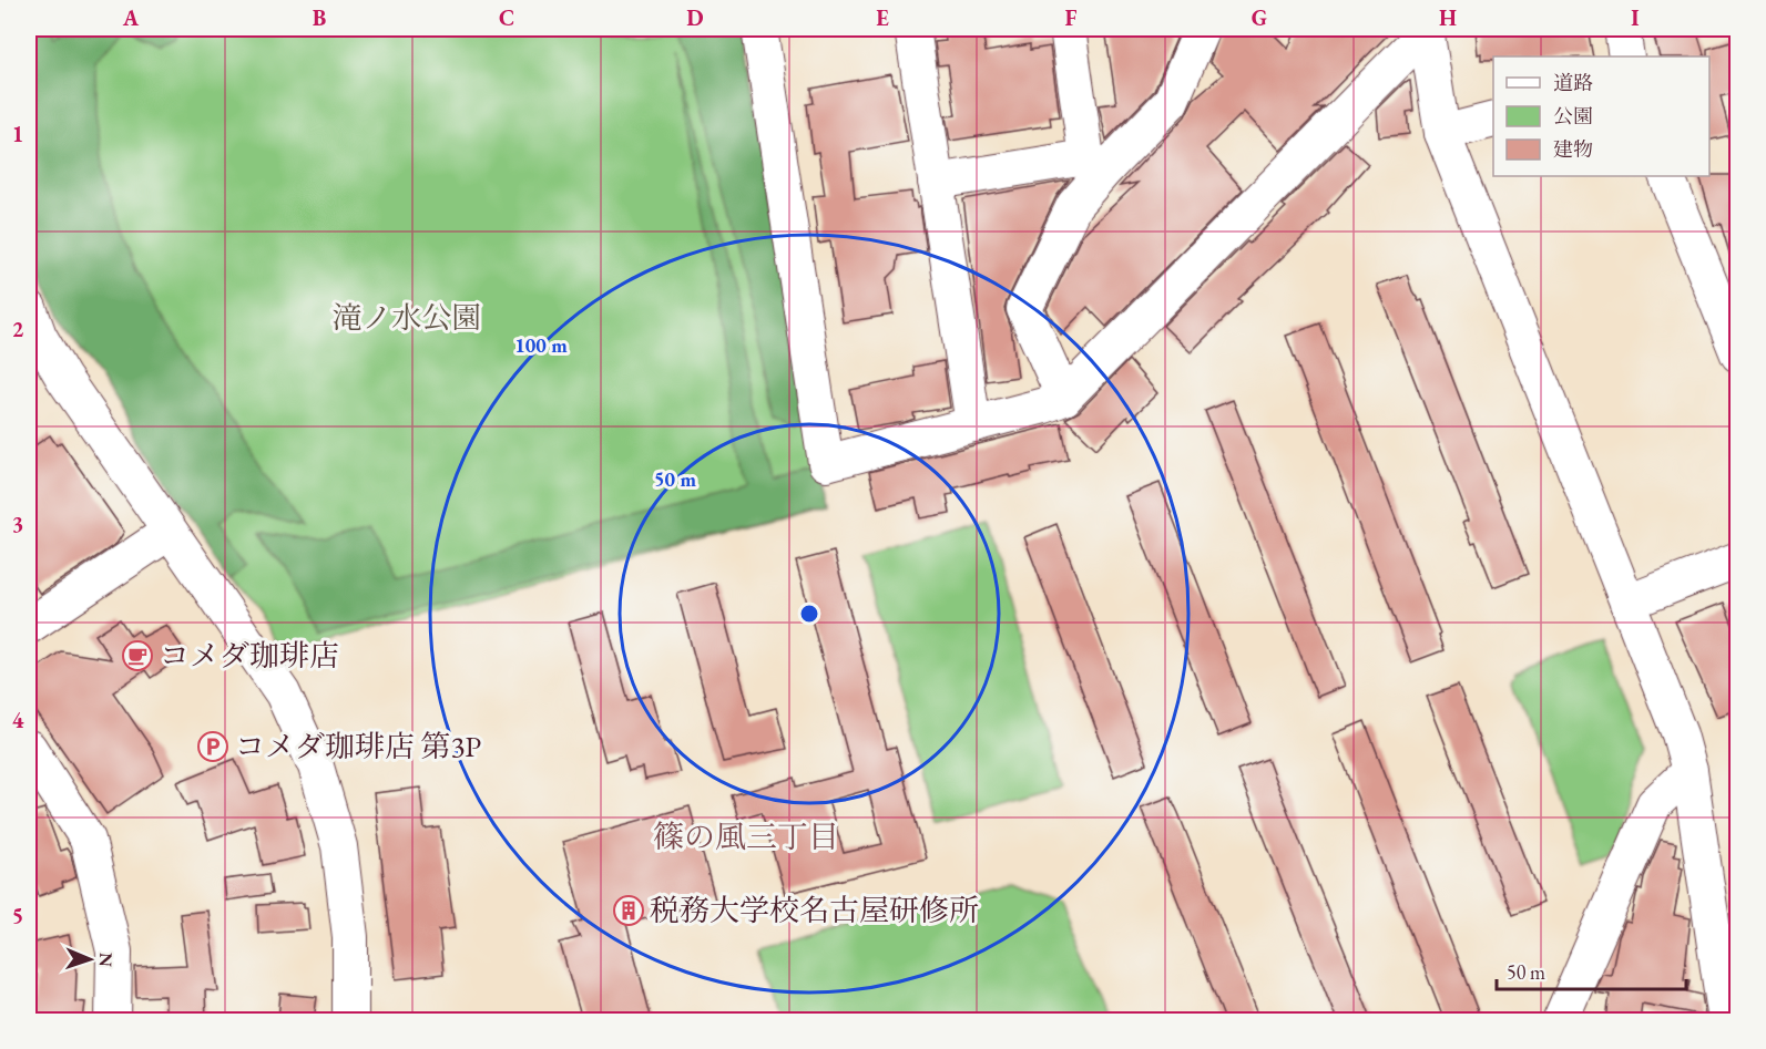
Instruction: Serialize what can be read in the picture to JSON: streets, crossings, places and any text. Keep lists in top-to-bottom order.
{
  "districts": ["篠の風三丁目"],
  "parks": ["滝ノ水公園"],
  "places": {
    "cafe": ["コメダ珈琲店"],
    "parking": ["コメダ珈琲店 第3P"],
    "building": ["税務大学校名古屋研修所"]
  },
  "legend": ["道路", "公園", "建物"],
  "scale_bar": "50 m",
  "north": "right",
  "grid": {
    "columns": [
      "A",
      "B",
      "C",
      "D",
      "E",
      "F",
      "G",
      "H",
      "I"
    ],
    "rows": [
      "1",
      "2",
      "3",
      "4",
      "5"
    ]
  },
  "rings": ["100 m", "50 m"]
}
